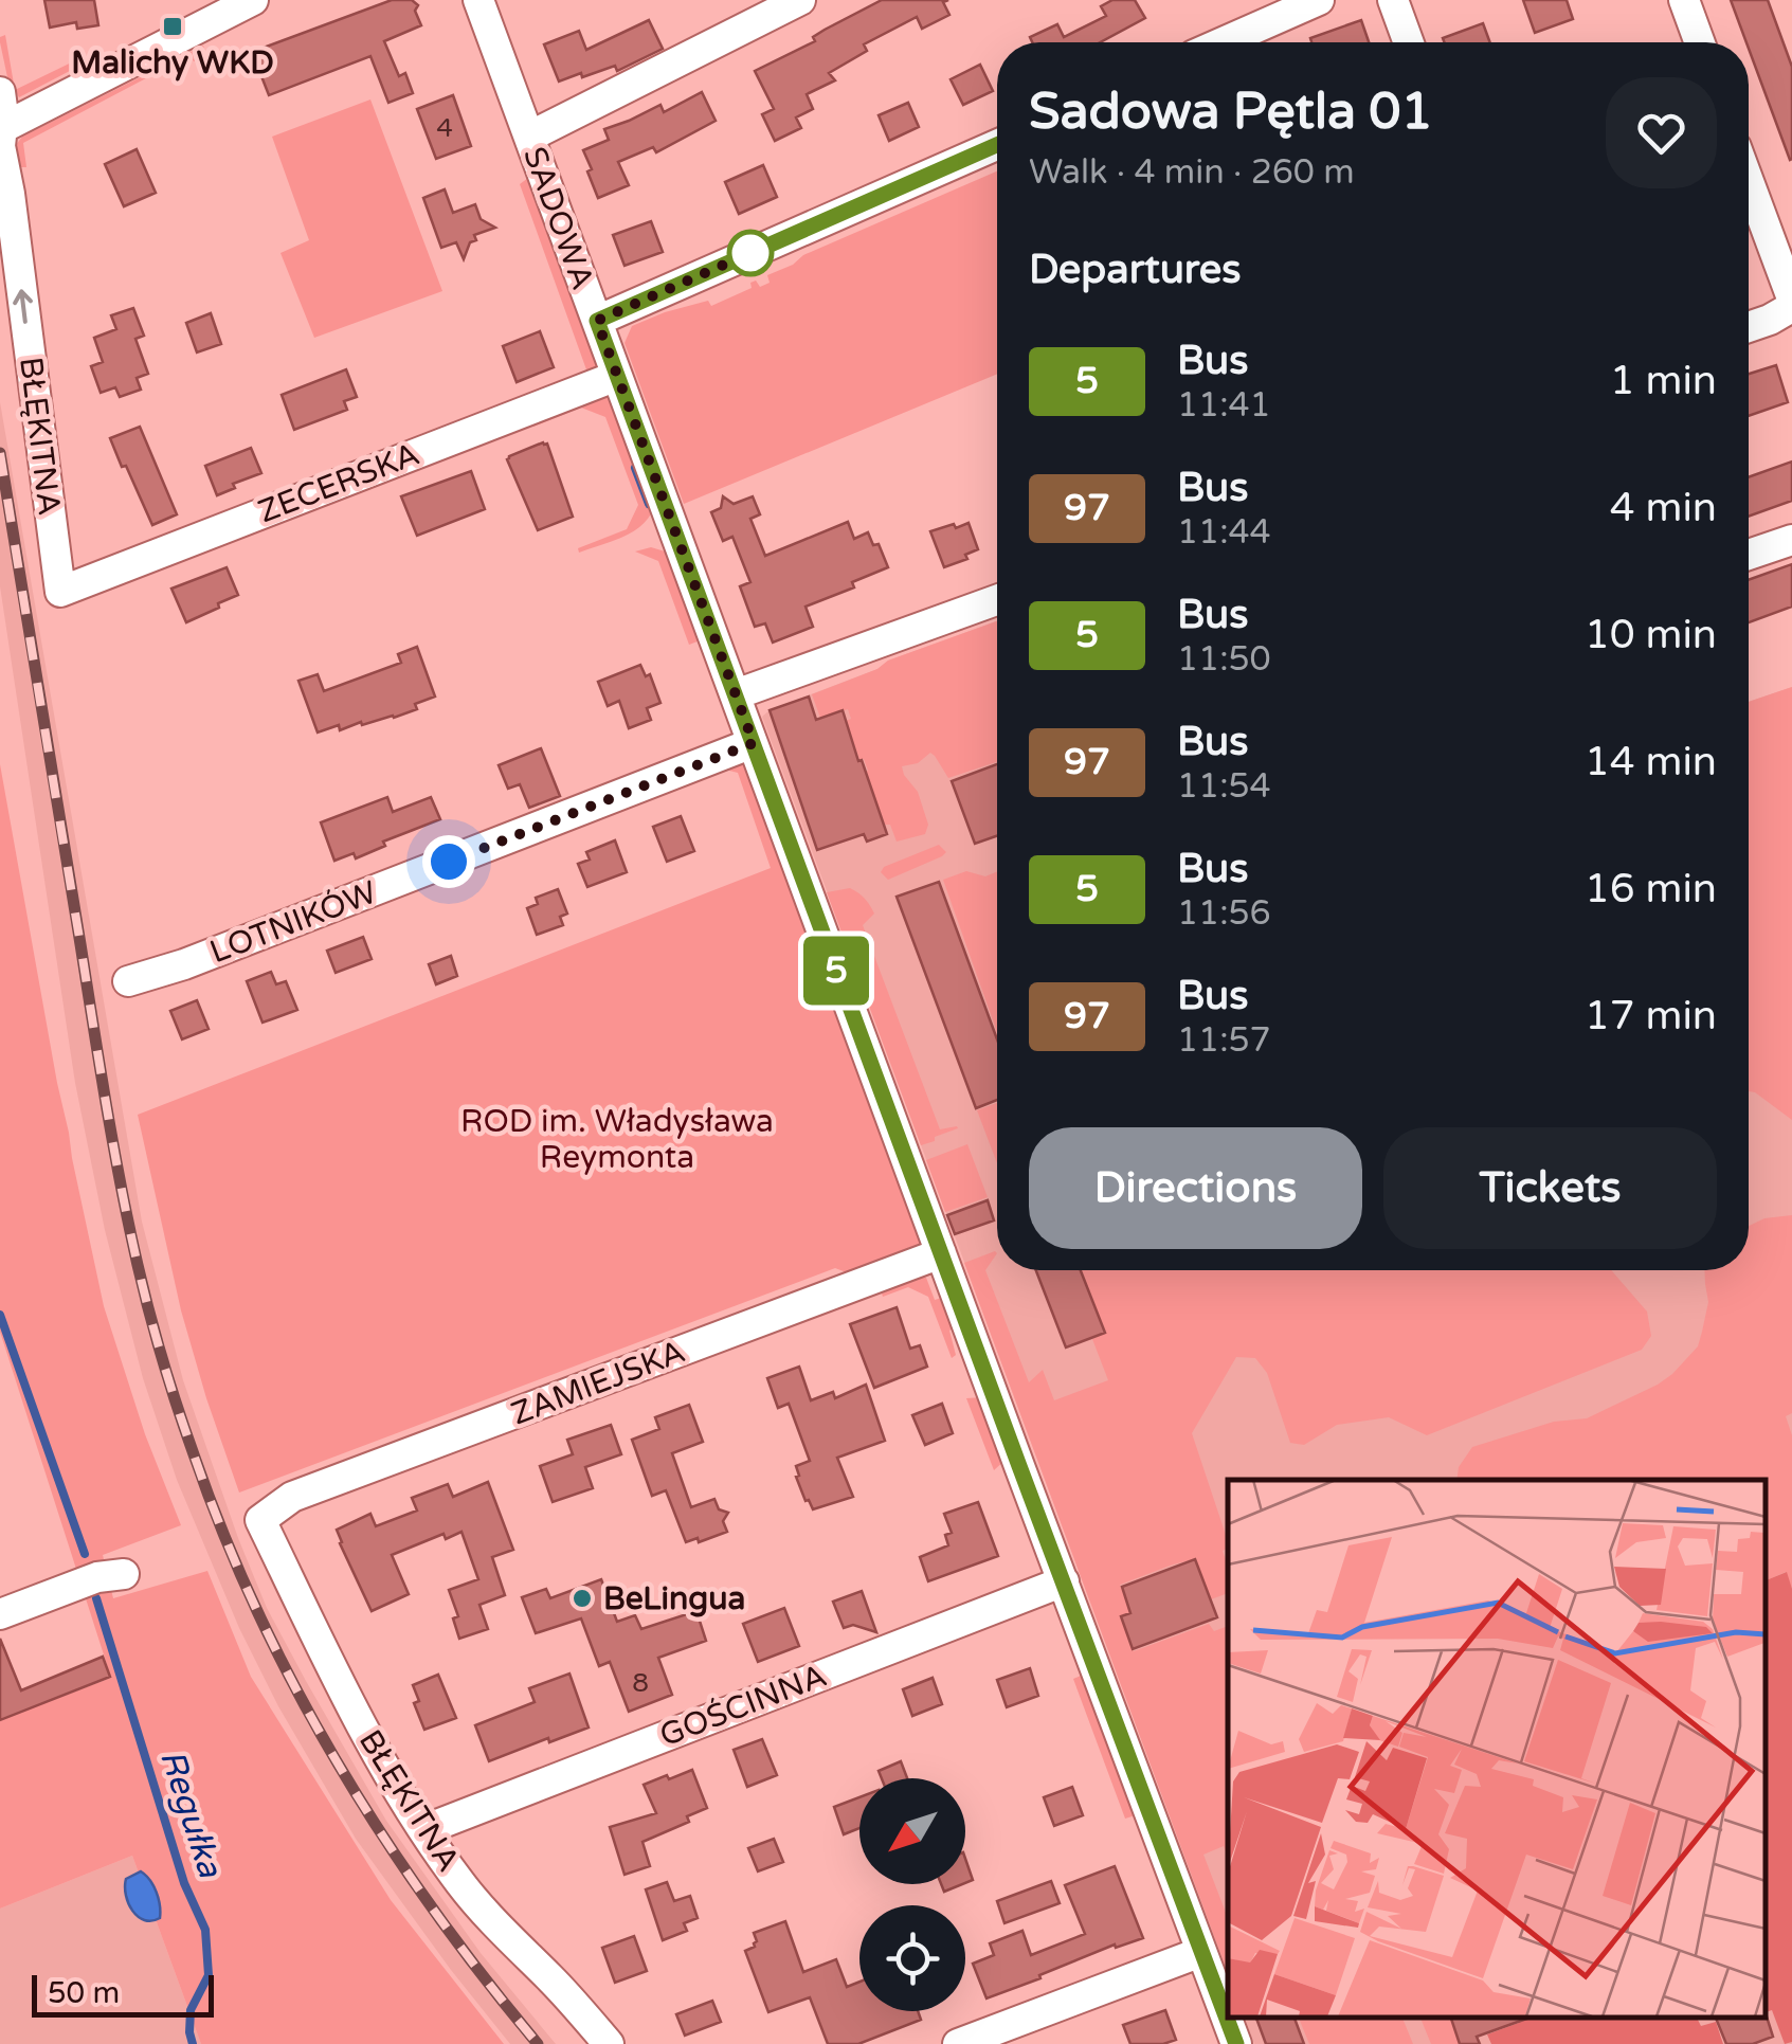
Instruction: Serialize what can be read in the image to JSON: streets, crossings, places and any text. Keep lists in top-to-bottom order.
{
  "streets": {
    "street": [
      "SADOWA",
      "BŁĘKITNA",
      "ZECERSKA",
      "LOTNIKÓW",
      "ZAMIEJSKA",
      "GOŚCINNA"
    ]
  },
  "crossings": [
    ["SADOWA", "ZECERSKA"],
    ["SADOWA", "LOTNIKÓW"],
    ["SADOWA", "ZAMIEJSKA"],
    ["SADOWA", "GOŚCINNA"],
    ["BŁĘKITNA", "ZECERSKA"],
    ["BŁĘKITNA", "ZAMIEJSKA"],
    ["BŁĘKITNA", "GOŚCINNA"]
  ],
  "one_way": ["BŁĘKITNA"],
  "water": ["Regułka"],
  "parks": ["ROD im. Władysława Reymonta"],
  "places": {
    "transit": ["Malichy WKD"],
    "other": ["BeLingua"]
  },
  "lines": ["bus line 5"],
  "house_numbers": ["4", "8"],
  "scale_bar": "50 m",
  "north": "bottom left",
  "page": {
    "on_map": "5",
    "heading": [
      ["Sadowa Pętla 01", "Walk · 4 min · 260 m"],
      "Departures"
    ],
    "list": [
      {
        "mark": "5",
        "name": "Bus",
        "note": "11:41",
        "value": "1 min"
      },
      {
        "mark": "97",
        "name": "Bus",
        "note": "11:44",
        "value": "4 min"
      },
      {
        "mark": "5",
        "name": "Bus",
        "note": "11:50",
        "value": "10 min"
      },
      {
        "mark": "97",
        "name": "Bus",
        "note": "11:54",
        "value": "14 min"
      },
      {
        "mark": "5",
        "name": "Bus",
        "note": "11:56",
        "value": "16 min"
      },
      {
        "mark": "97",
        "name": "Bus",
        "note": "11:57",
        "value": "17 min"
      }
    ],
    "buttons": ["Directions", "Tickets"],
    "scale": "50 m"
  }
}
